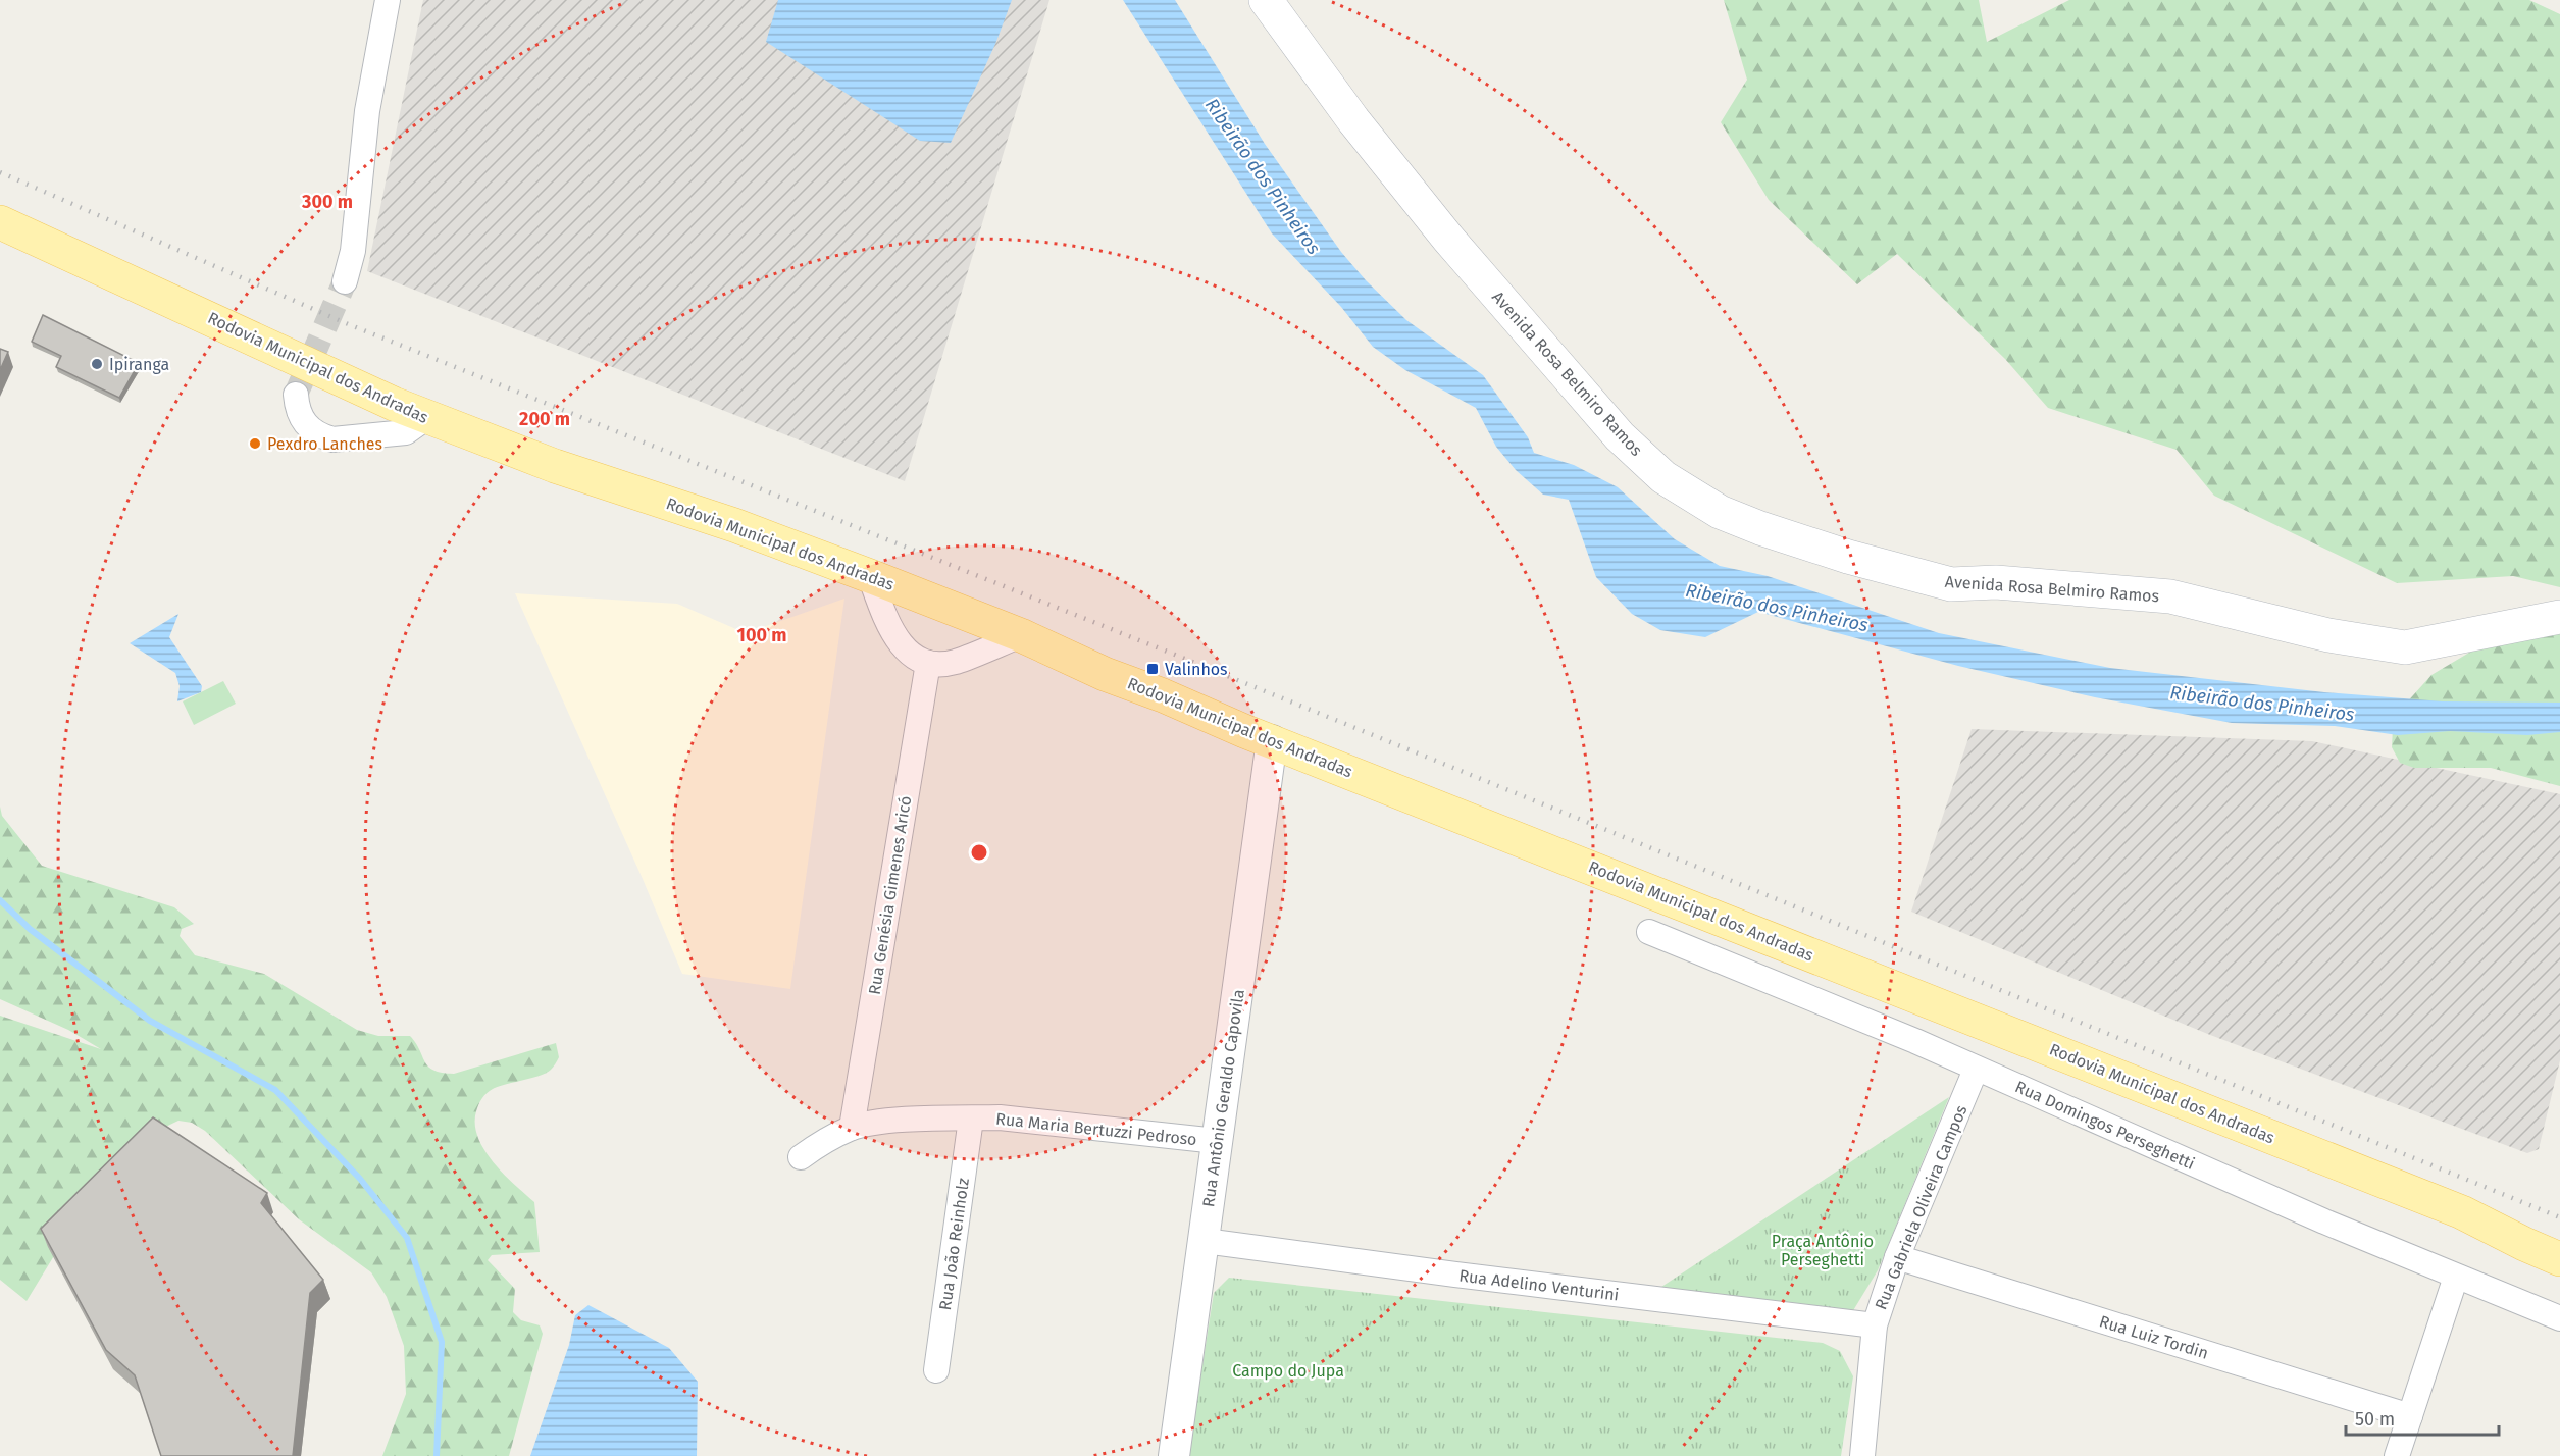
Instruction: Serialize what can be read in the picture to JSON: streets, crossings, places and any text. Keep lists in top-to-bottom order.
{
  "streets": {
    "main road": ["Rodovia Municipal dos Andradas", "Avenida Rosa Belmiro Ramos"],
    "street": [
      "Rua Genésia Gimenes Aricó",
      "Rua Antônio Geraldo Capovila",
      "Rua Domingos Perseghetti",
      "Rua Maria Bertuzzi Pedroso",
      "Rua Gabriela Oliveira Campos",
      "Rua João Reinholz",
      "Rua Adelino Venturini",
      "Rua Luiz Tordin"
    ]
  },
  "crossings": [
    ["Rodovia Municipal dos Andradas", "Rua Antônio Geraldo Capovila"],
    ["Rua Genésia Gimenes Aricó", "Rua Maria Bertuzzi Pedroso"],
    ["Rua Antônio Geraldo Capovila", "Rua Maria Bertuzzi Pedroso"],
    ["Rua Antônio Geraldo Capovila", "Rua Adelino Venturini"],
    ["Rua Domingos Perseghetti", "Rua Gabriela Oliveira Campos"],
    ["Rua Maria Bertuzzi Pedroso", "Rua João Reinholz"],
    ["Rua Gabriela Oliveira Campos", "Rua Adelino Venturini"],
    ["Rua Gabriela Oliveira Campos", "Rua Luiz Tordin"]
  ],
  "water": ["Ribeirão dos Pinheiros"],
  "parks": ["Praça Antônio Perseghetti", "Campo do Jupa"],
  "places": {
    "other": ["Ipiranga", "Pexdro Lanches"],
    "transit": ["Valinhos"]
  },
  "scale_bar": "50 m",
  "rings": ["300 m", "200 m", "100 m"]
}
